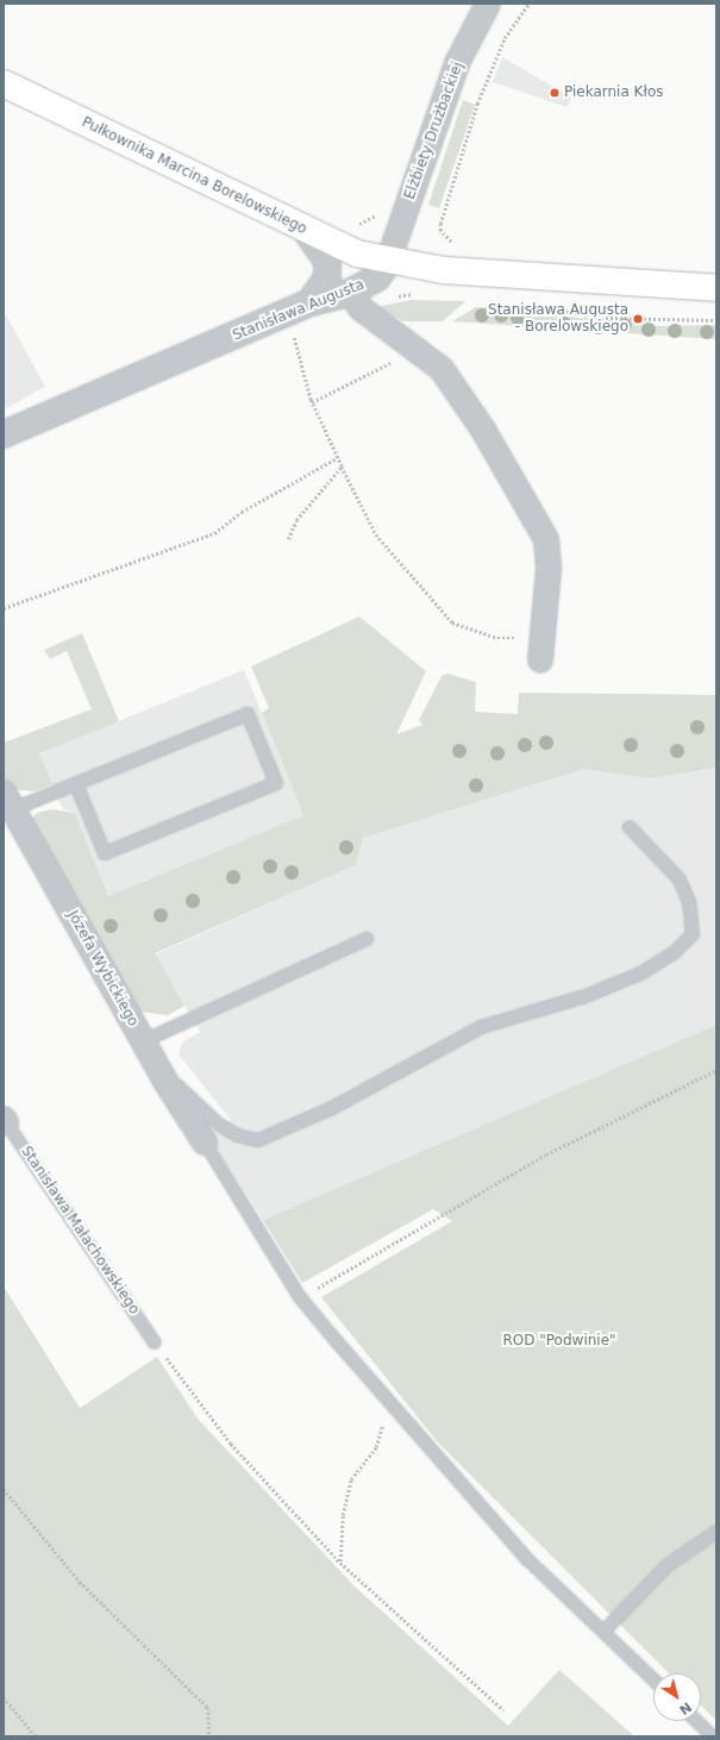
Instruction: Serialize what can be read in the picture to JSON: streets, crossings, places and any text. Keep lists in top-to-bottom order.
{
  "streets": {
    "main road": ["Pułkownika Marcina Borelowskiego"],
    "street": ["Elżbiety Drużbackiej", "Stanisława Augusta", "Józefa Wybickiego"],
    "lane": ["Stanisława Małachowskiego"]
  },
  "crossings": [
    ["Elżbiety Drużbackiej", "Pułkownika Marcina Borelowskiego"],
    ["Elżbiety Drużbackiej", "Stanisława Augusta"],
    ["Pułkownika Marcina Borelowskiego", "Stanisława Augusta"]
  ],
  "parks": ["ROD \"Podwinie\""],
  "places": ["Piekarnia Kłos", "Stanisława Augusta - Borelowskiego"],
  "north": "bottom right"
}
